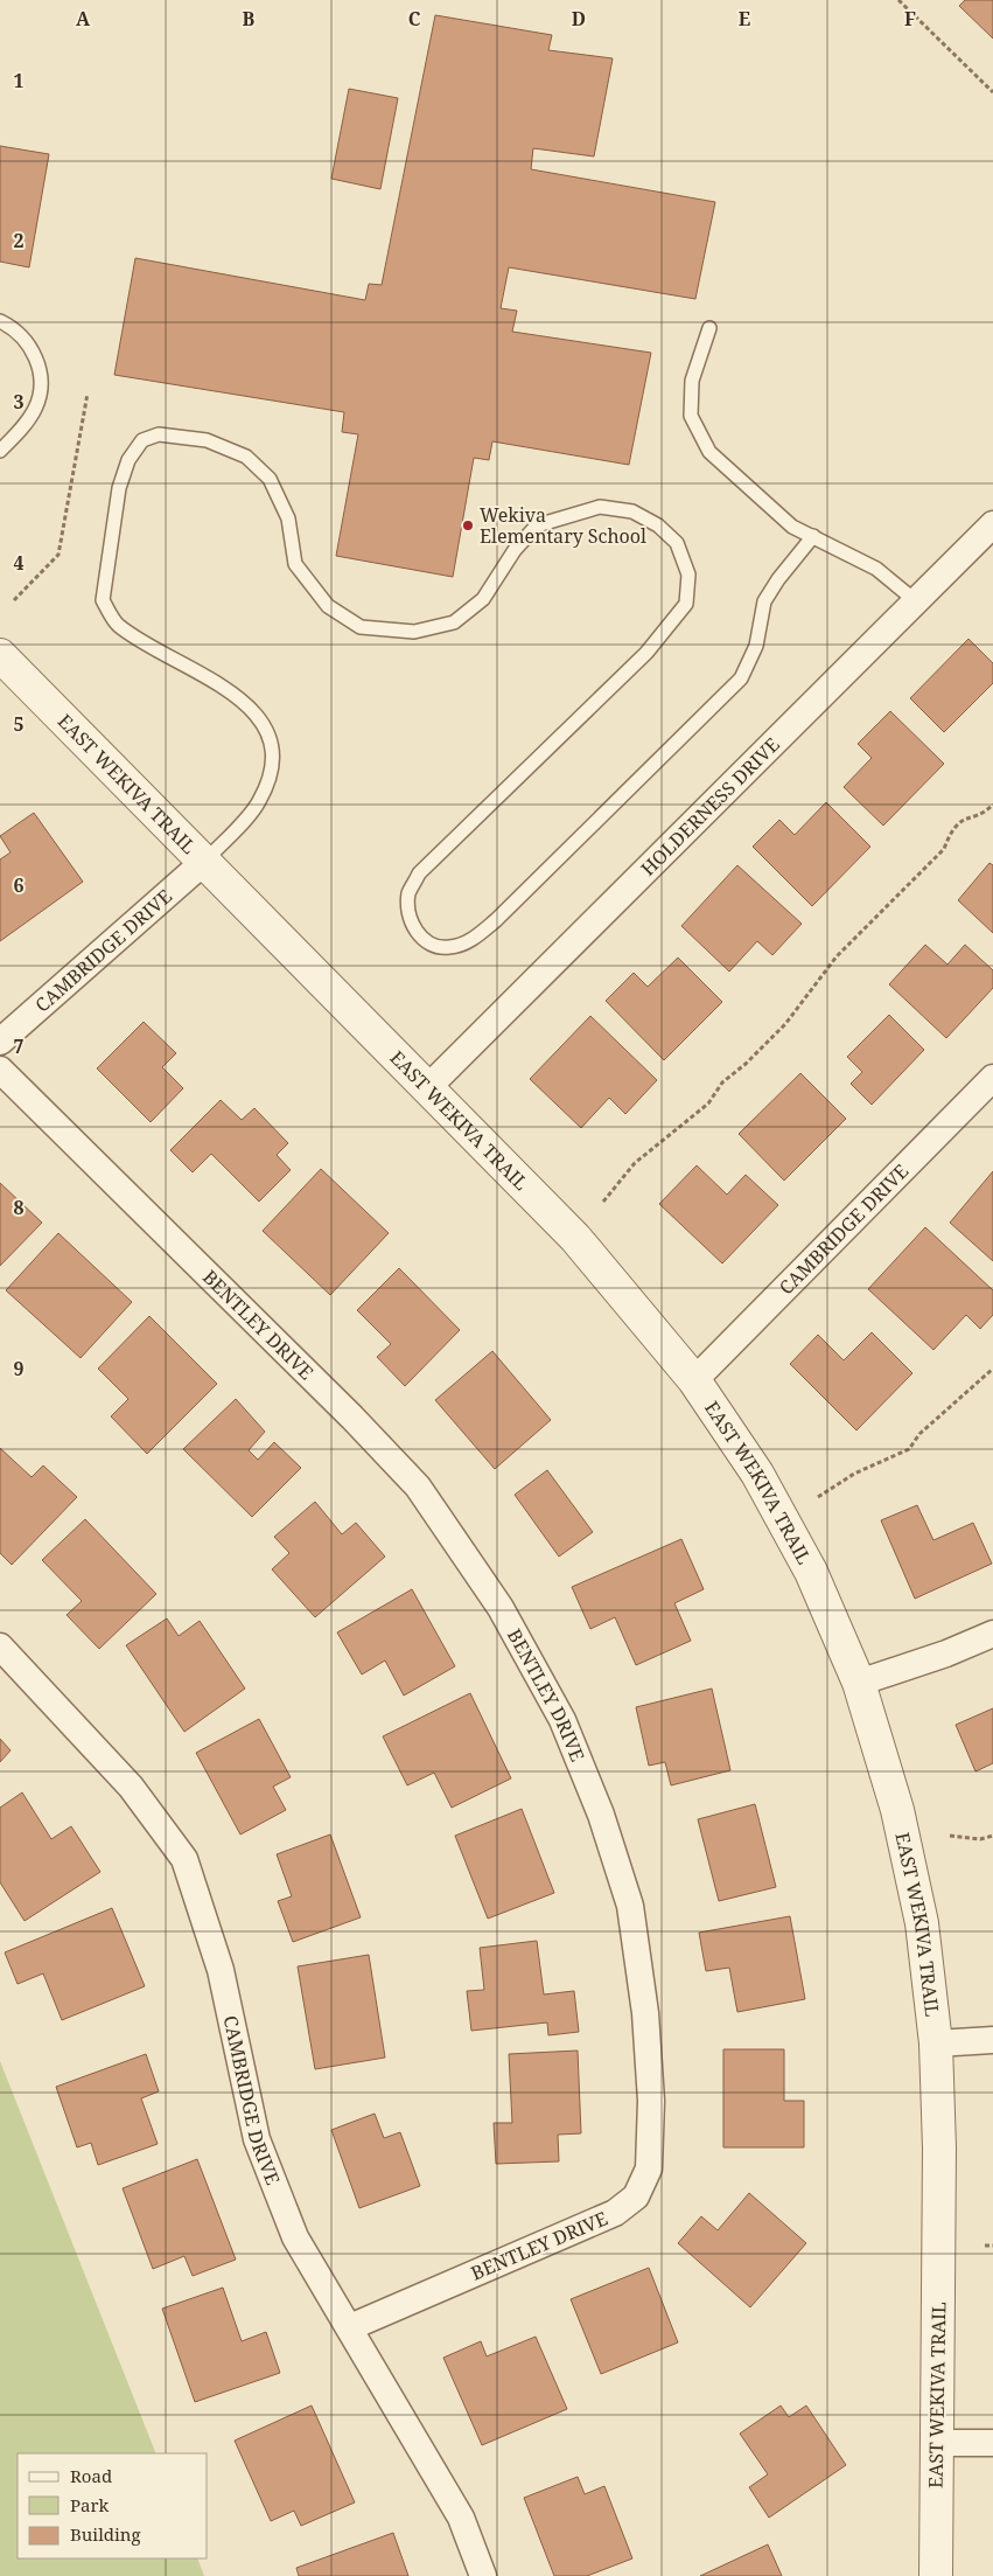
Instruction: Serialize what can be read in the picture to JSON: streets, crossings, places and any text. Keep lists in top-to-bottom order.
{
  "streets": {
    "street": [
      "EAST WEKIVA TRAIL",
      "HOLDERNESS DRIVE",
      "CAMBRIDGE DRIVE",
      "BENTLEY DRIVE"
    ]
  },
  "crossings": [
    ["EAST WEKIVA TRAIL", "HOLDERNESS DRIVE"],
    ["EAST WEKIVA TRAIL", "CAMBRIDGE DRIVE"],
    ["CAMBRIDGE DRIVE", "BENTLEY DRIVE"]
  ],
  "places": ["Wekiva Elementary School"],
  "legend": ["Road", "Park", "Building"],
  "grid": {
    "columns": [
      "A",
      "B",
      "C",
      "D",
      "E",
      "F"
    ],
    "rows": [
      "1",
      "2",
      "3",
      "4",
      "5",
      "6",
      "7",
      "8",
      "9"
    ]
  }
}
